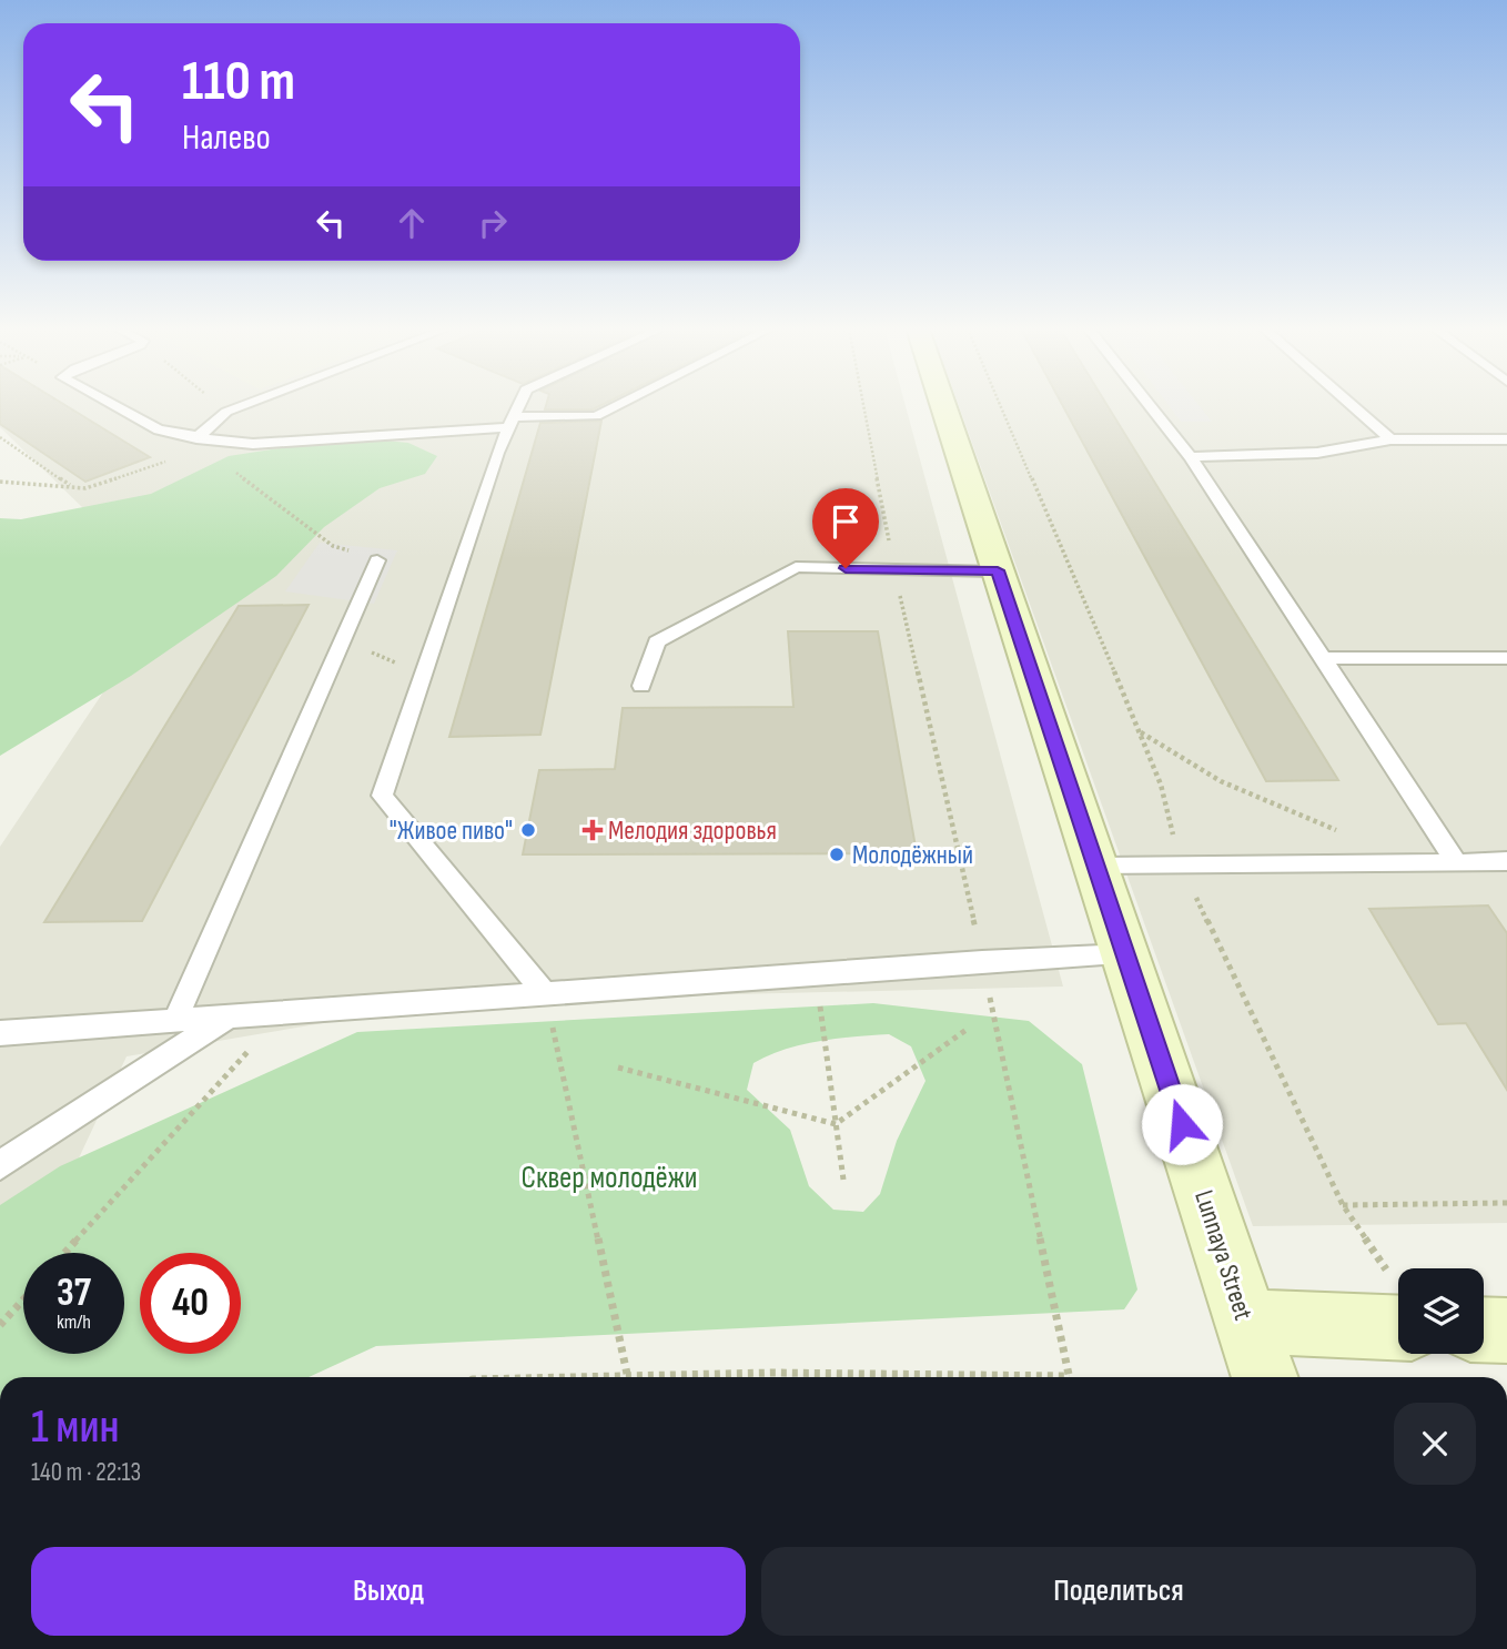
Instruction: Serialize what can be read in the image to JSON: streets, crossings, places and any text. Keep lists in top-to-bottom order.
{
  "streets": {
    "street": ["Lunnaya Street"]
  },
  "parks": ["Сквер молодёжи"],
  "places": {
    "other": ["\"Живое пиво\"", "Молодёжный"],
    "health": ["Мелодия здоровья"]
  },
  "page": {
    "turn": ["110 m", "Налево"],
    "speed": "37 km/h",
    "limit": "40",
    "heading": ["1 мин", "140 m · 22:13"],
    "buttons": ["Выход", "Поделиться"]
  }
}
